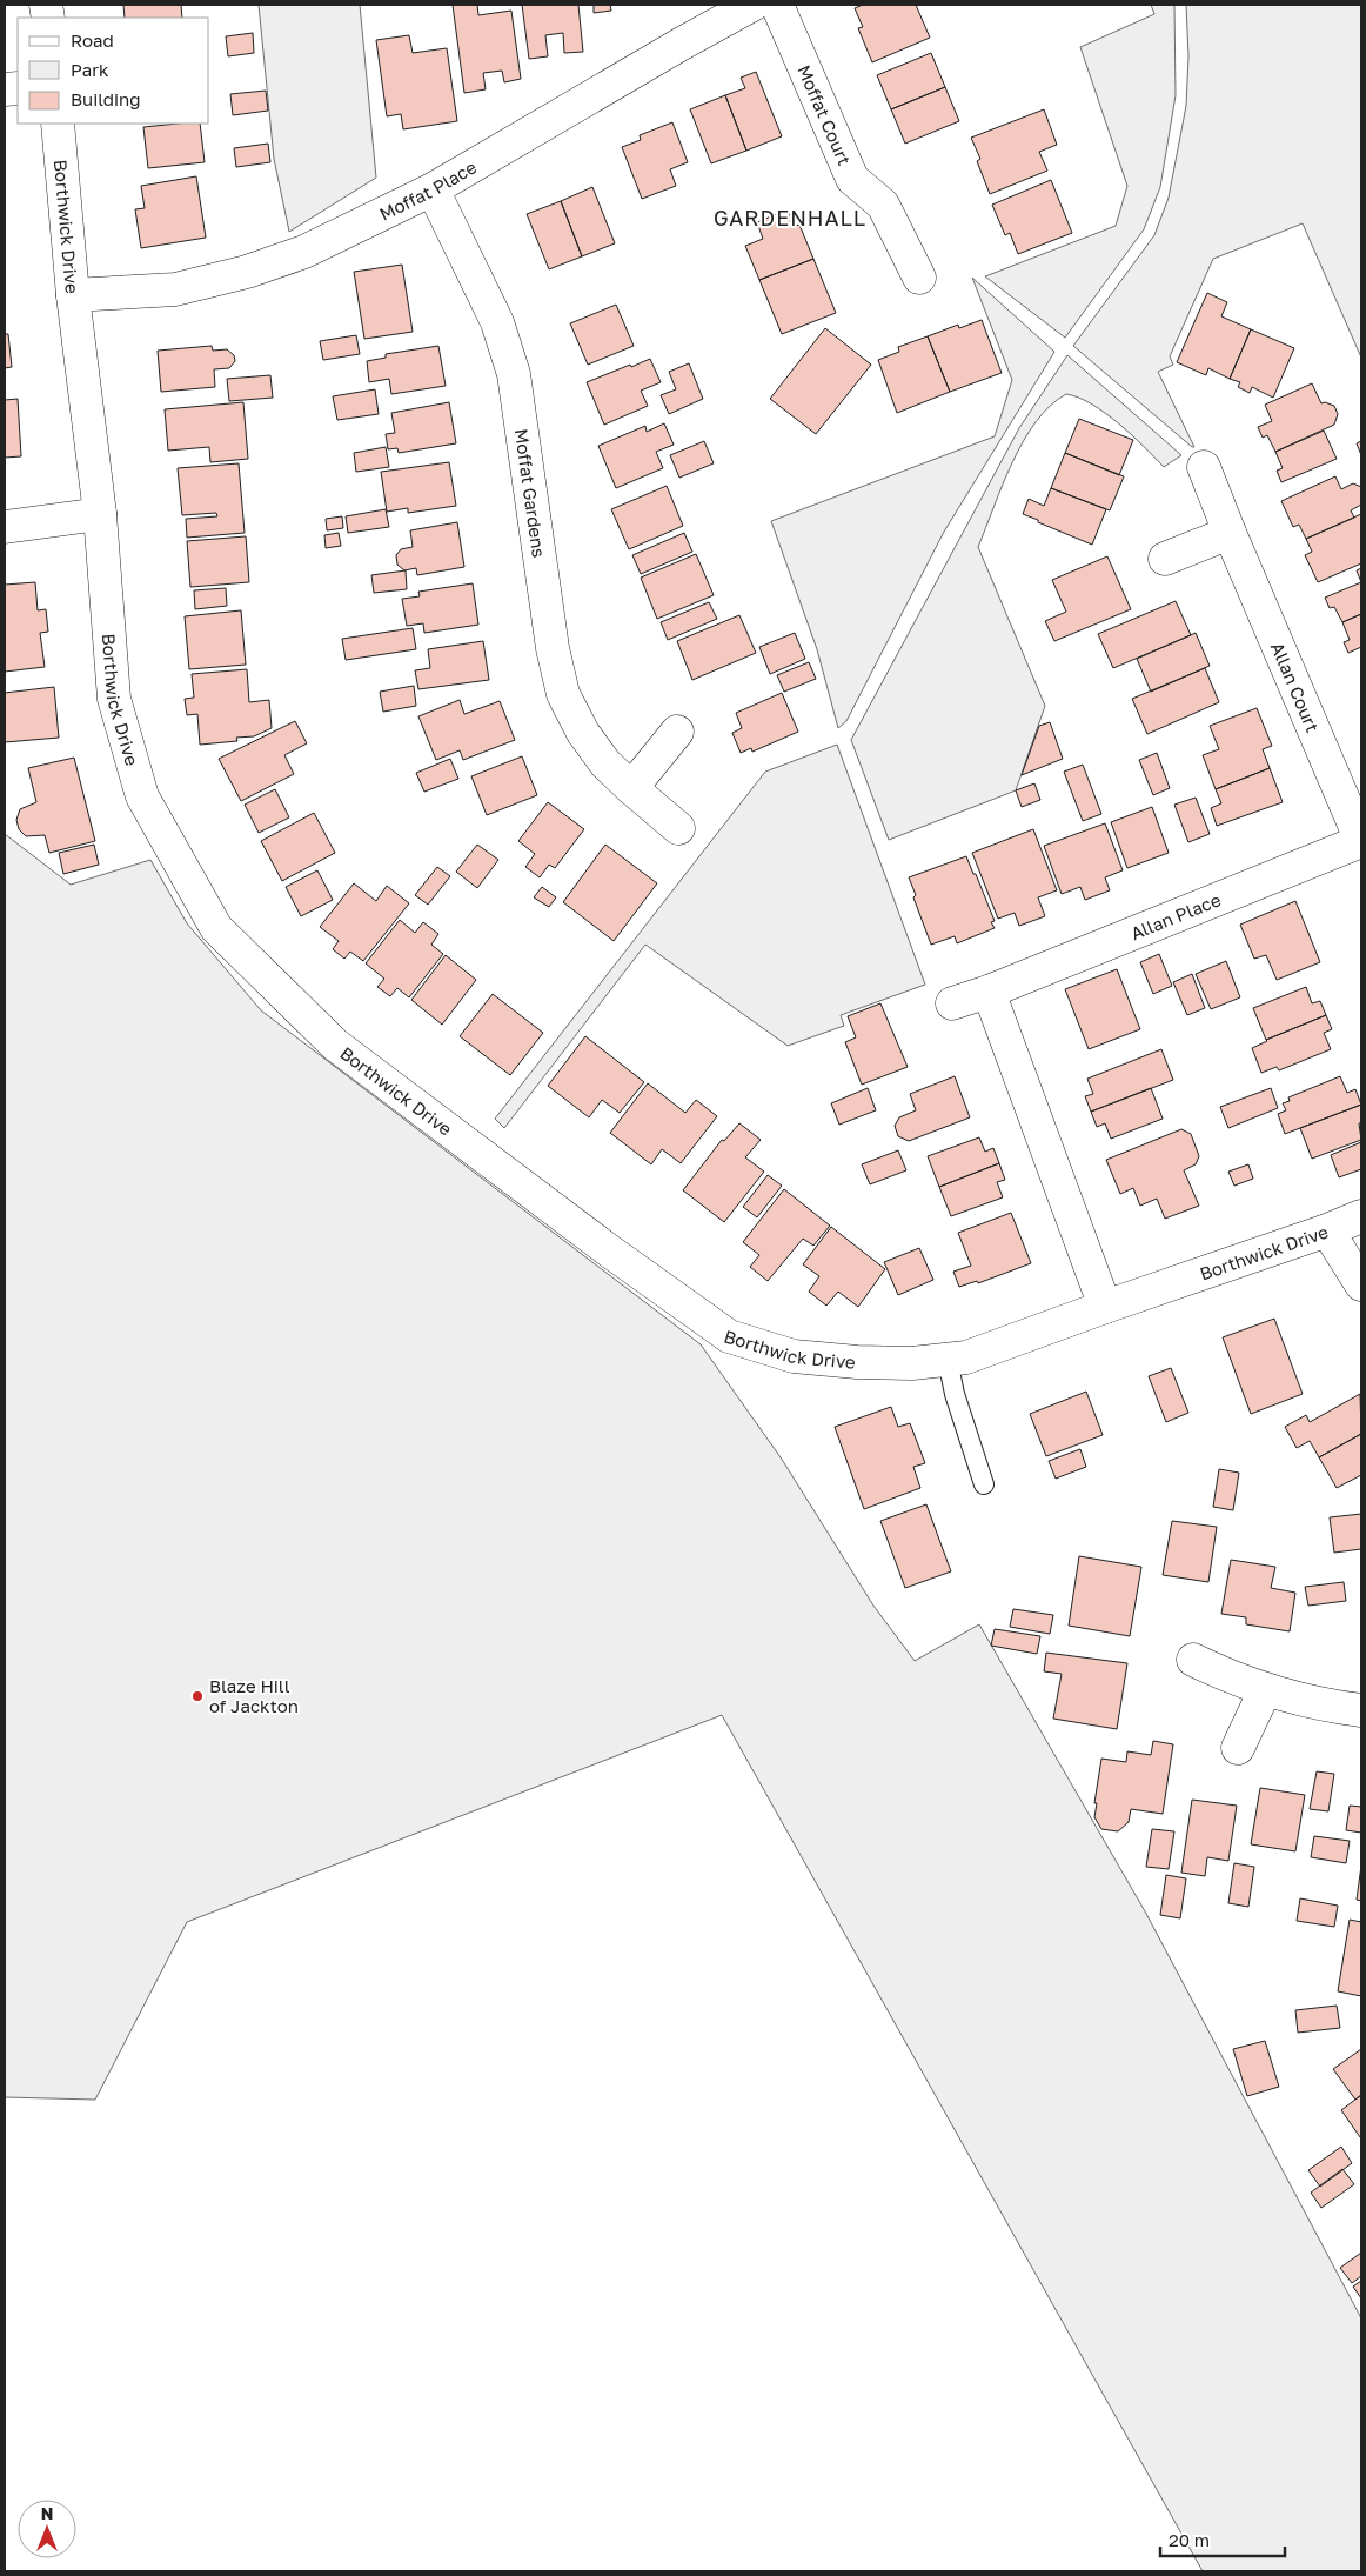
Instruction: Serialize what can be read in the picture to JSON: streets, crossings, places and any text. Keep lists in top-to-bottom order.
{
  "streets": {
    "street": [
      "Moffat Court",
      "Moffat Place",
      "Borthwick Drive",
      "Moffat Gardens",
      "Allan Court",
      "Allan Place"
    ]
  },
  "crossings": [
    ["Moffat Place", "Borthwick Drive"],
    ["Moffat Place", "Moffat Gardens"],
    ["Allan Court", "Allan Place"]
  ],
  "districts": ["GARDENHALL"],
  "places": ["Blaze Hill of Jackton"],
  "legend": ["Road", "Park", "Building"],
  "scale_bar": "20 m",
  "north": "top"
}
